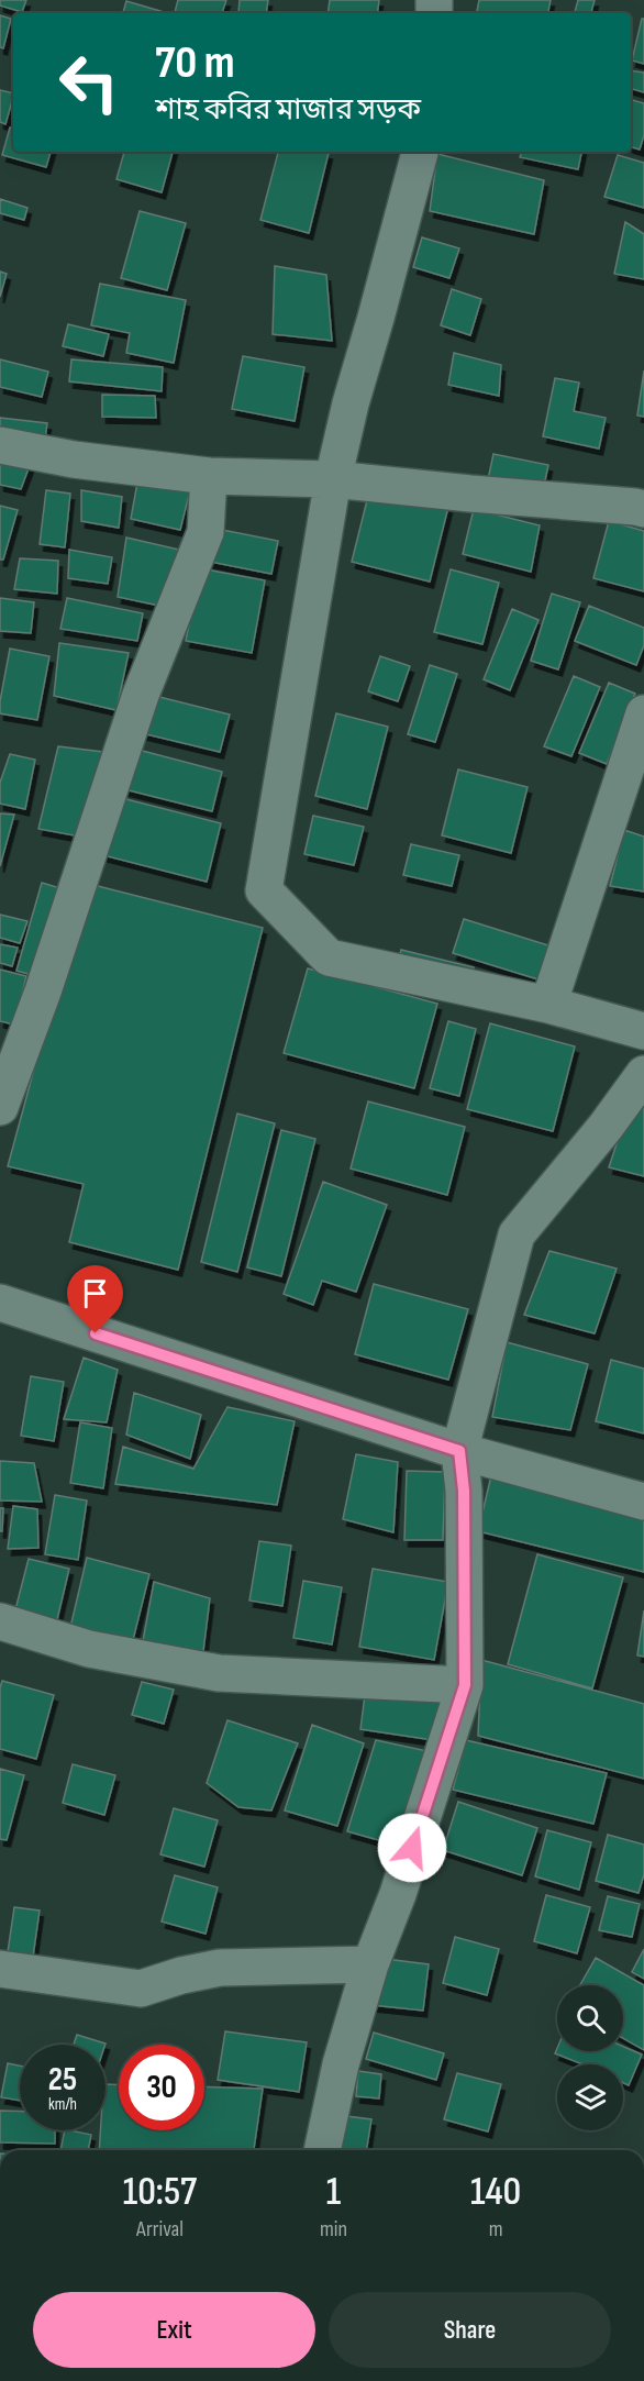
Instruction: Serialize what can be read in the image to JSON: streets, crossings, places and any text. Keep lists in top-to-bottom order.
{
  "page": {
    "turn": ["70 m", "শাহ কবির মাজার সড়ক"],
    "speed": "25 km/h",
    "limit": "30",
    "eta": [
      "10:57",
      "Arrival",
      "1",
      "min",
      "140",
      "m"
    ],
    "buttons": ["Exit", "Share"]
  }
}
